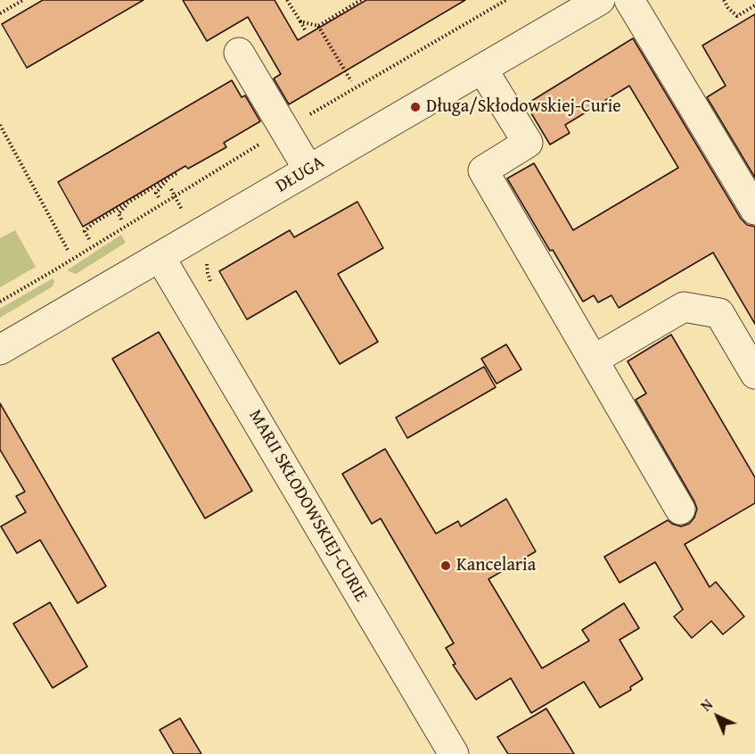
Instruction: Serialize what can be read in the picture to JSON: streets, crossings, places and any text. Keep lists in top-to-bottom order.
{
  "streets": {
    "street": ["DŁUGA", "MARII SKŁODOWSKIEJ-CURIE"]
  },
  "crossings": [
    ["DŁUGA", "MARII SKŁODOWSKIEJ-CURIE"]
  ],
  "places": ["Długa/Skłodowskiej-Curie", "Kancelaria"],
  "north": "top left"
}
